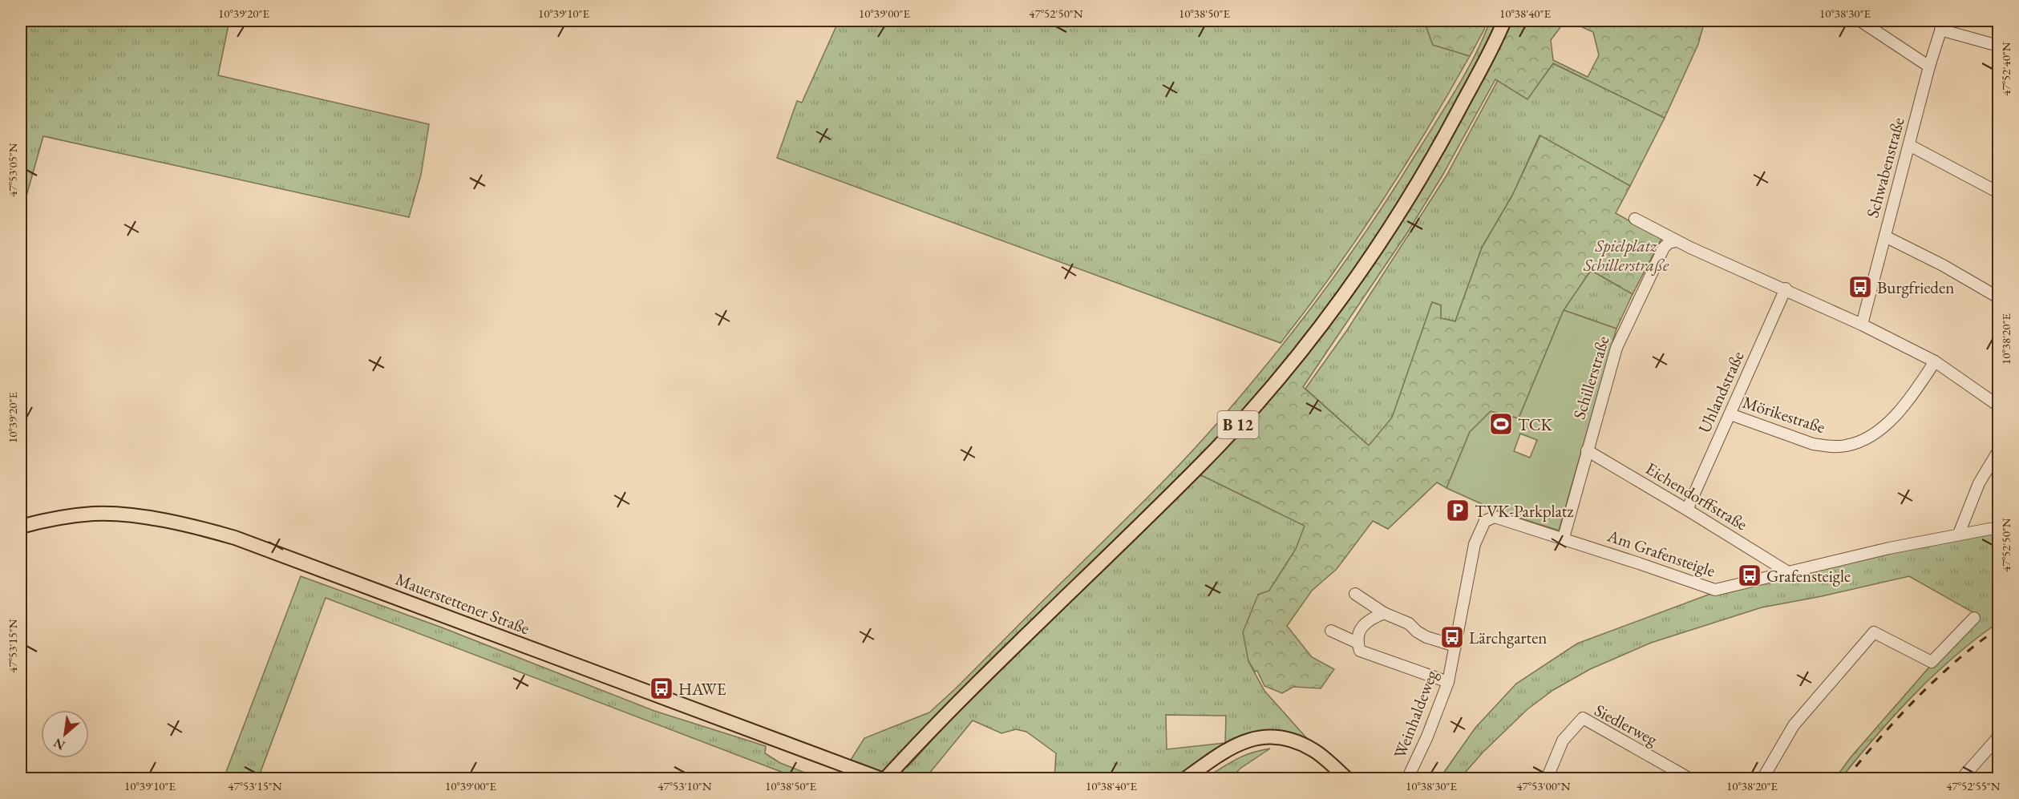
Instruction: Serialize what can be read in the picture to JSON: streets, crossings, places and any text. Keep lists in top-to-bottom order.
{
  "streets": {
    "main road": ["B 12", "Mauerstettener Straße"],
    "street": [
      "Schwabenstraße",
      "Schillerstraße",
      "Uhlandstraße",
      "Mörikestraße",
      "Eichendorffstraße",
      "Am Grafensteigle",
      "Weinhaldeweg",
      "Siedlerweg"
    ]
  },
  "crossings": [
    ["Schillerstraße", "Eichendorffstraße"],
    ["Schillerstraße", "Am Grafensteigle"],
    ["Uhlandstraße", "Mörikestraße"],
    ["Uhlandstraße", "Eichendorffstraße"],
    ["Eichendorffstraße", "Am Grafensteigle"],
    ["Am Grafensteigle", "Weinhaldeweg"]
  ],
  "parks": ["Spielplatz Schillerstraße"],
  "places": {
    "bus stop": [
      "Burgfrieden",
      "Grafensteigle",
      "Lärchgarten",
      "HAWE"
    ],
    "sports": ["TCK"],
    "parking": ["TVK-Parkplatz"]
  },
  "north": "bottom left",
  "coordinates": [
    "10°39'20\"E",
    "10°39'10\"E",
    "10°39'00\"E",
    "47°52'50\"N",
    "10°38'50\"E",
    "10°38'40\"E",
    "10°38'30\"E",
    "47°52'40\"N",
    "47°53'05\"N",
    "10°38'20\"E",
    "47°53'15\"N",
    "47°53'10\"N",
    "47°53'00\"N",
    "47°52'55\"N"
  ]
}
